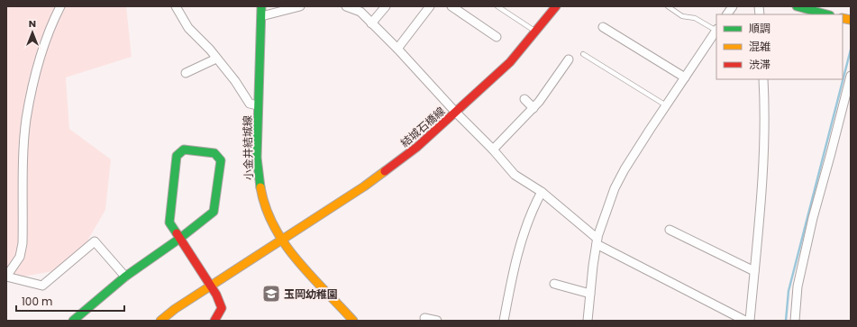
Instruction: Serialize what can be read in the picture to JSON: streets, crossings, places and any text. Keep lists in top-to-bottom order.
{
  "streets": {
    "main road": ["結城石橋線", "小金井結城線"]
  },
  "crossings": [
    ["結城石橋線", "小金井結城線"]
  ],
  "places": {
    "school or university": ["玉岡幼稚園"]
  },
  "legend": ["順調", "混雑", "渋滞"],
  "scale_bar": "100 m",
  "north": "top"
}
